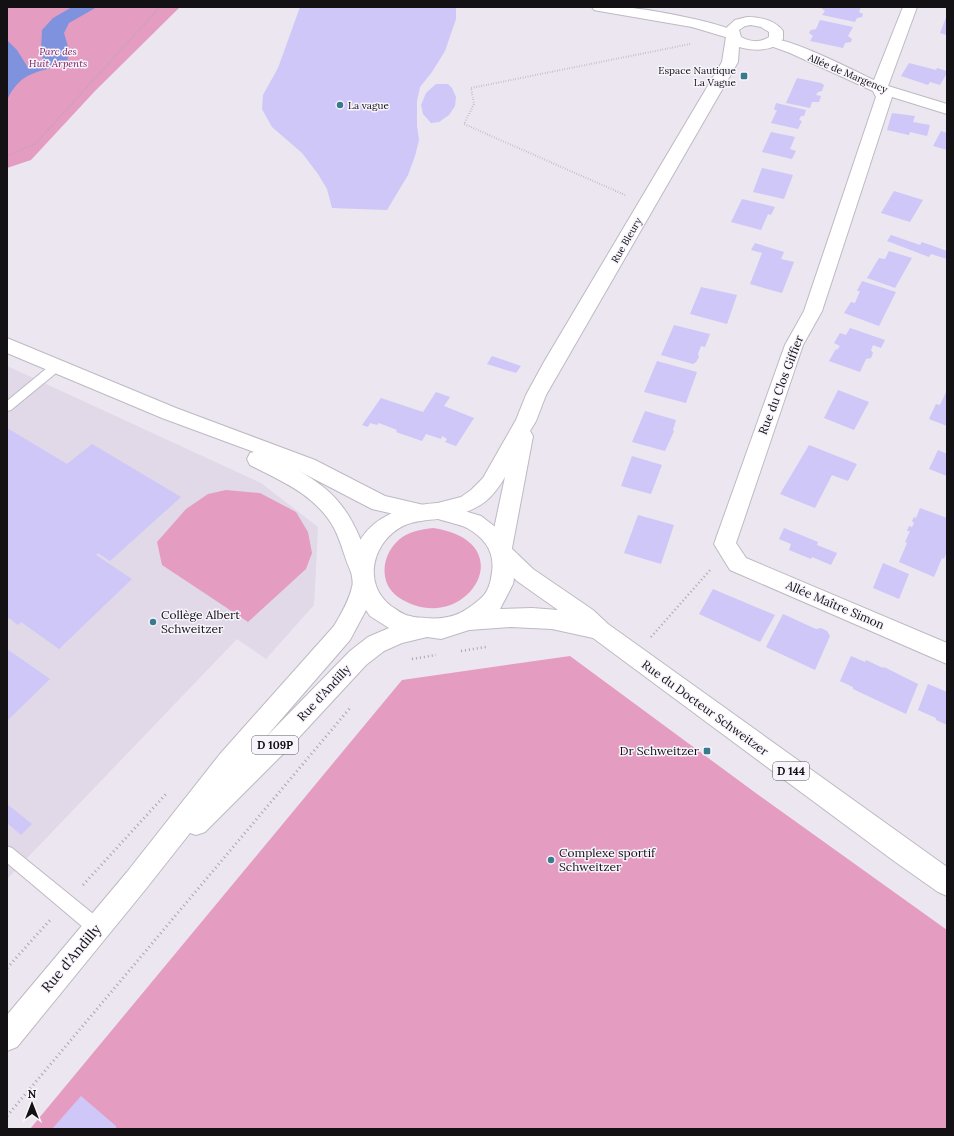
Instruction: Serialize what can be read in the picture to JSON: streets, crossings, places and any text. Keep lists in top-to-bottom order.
{
  "streets": {
    "street": [
      "Allée de Margency",
      "Rue Bleury",
      "Rue du Clos Giffier",
      "Allée Maître Simon",
      "Rue d'Andilly",
      "Rue du Docteur Schweitzer",
      "D 109P",
      "D 144"
    ]
  },
  "crossings": [
    ["Allée de Margency", "Rue Bleury"],
    ["Allée de Margency", "Rue du Clos Giffier"],
    ["Rue Bleury", "Rue d'Andilly"],
    ["Rue Bleury", "Rue du Docteur Schweitzer"],
    ["Rue du Clos Giffier", "Allée Maître Simon"],
    ["Rue d'Andilly", "Rue du Docteur Schweitzer"]
  ],
  "parks": ["Parc des Huit Arpents"],
  "places": {
    "transit": ["Espace Nautique La Vague", "Dr Schweitzer"],
    "other": ["La vague", "Collège Albert Schweitzer", "Complexe sportif Schweitzer"]
  },
  "north": "top"
}
